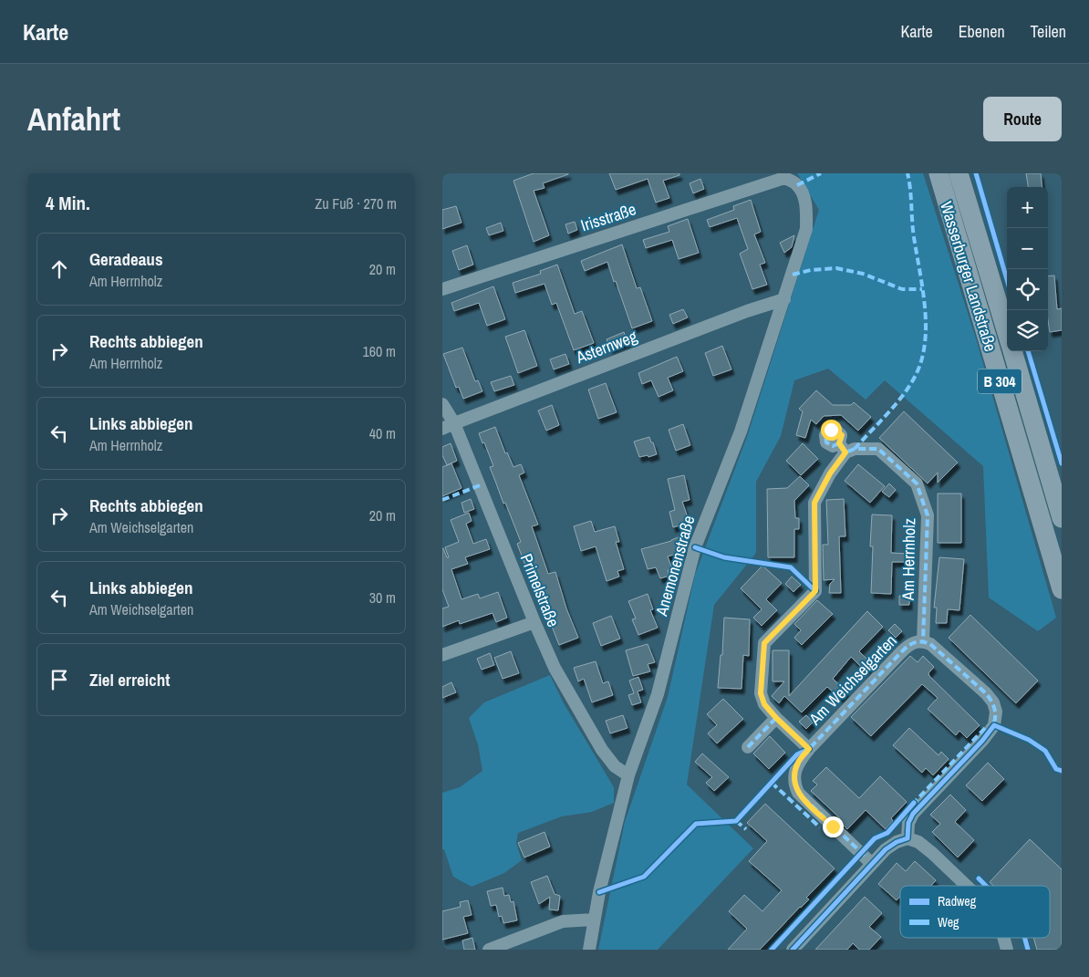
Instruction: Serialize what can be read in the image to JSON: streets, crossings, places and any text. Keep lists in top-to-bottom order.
{
  "streets": {
    "main road": ["Wasserburger Landstraße", "B 304"],
    "street": [
      "Irisstraße",
      "Asternweg",
      "Am Herrnholz",
      "Anemonenstraße",
      "Primelstraße",
      "Am Weichselgarten"
    ]
  },
  "crossings": [
    ["Irisstraße", "Anemonenstraße"],
    ["Asternweg", "Anemonenstraße"],
    ["Asternweg", "Primelstraße"],
    ["Am Herrnholz", "Am Weichselgarten"],
    ["Anemonenstraße", "Primelstraße"]
  ],
  "legend": ["Radweg", "Weg"],
  "page": {
    "header": "Karte",
    "nav": ["Karte", "Ebenen", "Teilen"],
    "buttons": "Route",
    "title": "Anfahrt",
    "heading": ["4 Min.", "Zu Fuß · 270 m"],
    "map_buttons": ["+", "−"],
    "list": [
      ["Geradeaus", "Am Herrnholz", "20 m"],
      ["Rechts abbiegen", "Am Herrnholz", "160 m"],
      ["Links abbiegen", "Am Herrnholz", "40 m"],
      ["Rechts abbiegen", "Am Weichselgarten", "20 m"],
      ["Links abbiegen", "Am Weichselgarten", "30 m"],
      "Ziel erreicht"
    ]
  }
}
